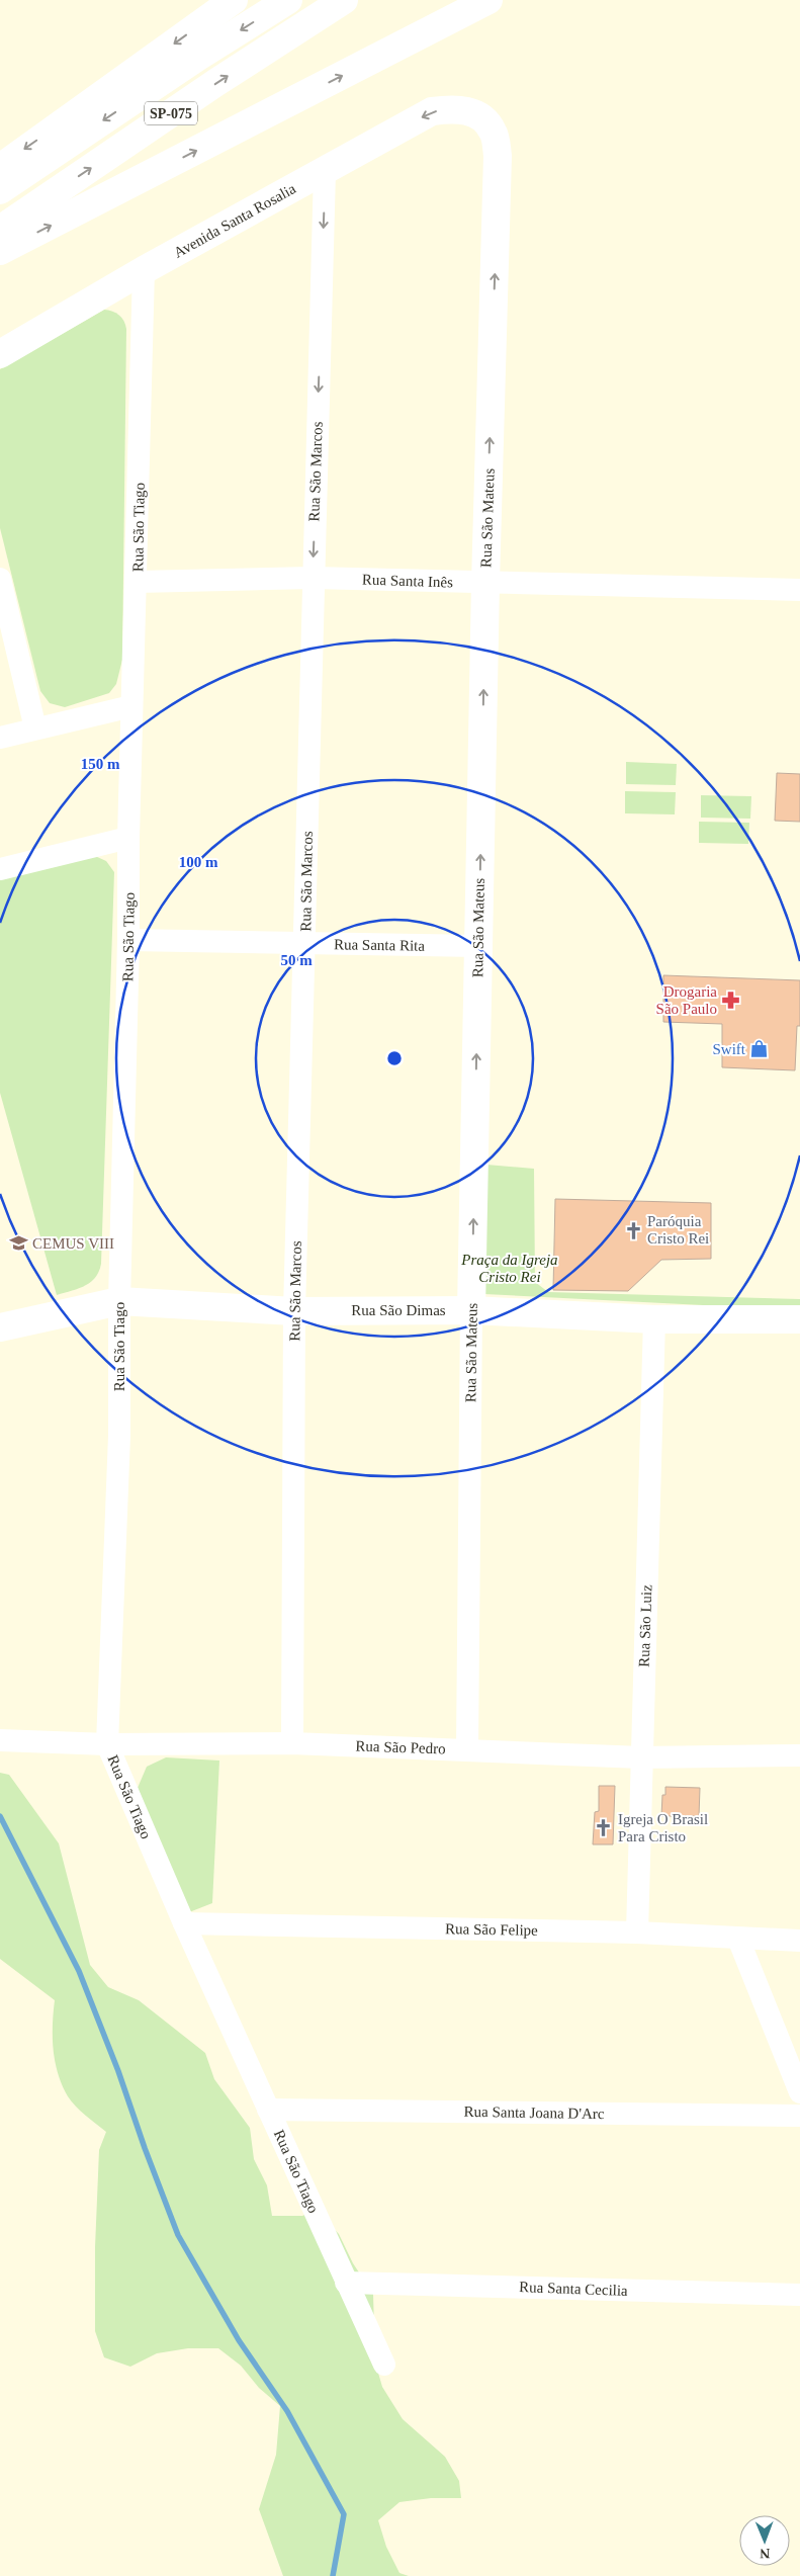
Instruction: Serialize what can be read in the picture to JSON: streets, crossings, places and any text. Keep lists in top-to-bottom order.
{
  "streets": {
    "main road": [
      "SP-075",
      "Avenida Santa Rosalia",
      "Rua São Mateus",
      "Rua São Dimas"
    ],
    "street": [
      "Rua São Marcos",
      "Rua São Tiago",
      "Rua Santa Inês",
      "Rua Santa Rita",
      "Rua São Luiz",
      "Rua São Pedro",
      "Rua São Felipe",
      "Rua Santa Joana D'Arc",
      "Rua Santa Cecilia"
    ]
  },
  "crossings": [
    ["Avenida Santa Rosalia", "Rua São Marcos"],
    ["Avenida Santa Rosalia", "Rua São Mateus"],
    ["Avenida Santa Rosalia", "Rua São Tiago"],
    ["Rua São Marcos", "Rua Santa Inês"],
    ["Rua São Marcos", "Rua Santa Rita"],
    ["Rua São Marcos", "Rua São Dimas"],
    ["Rua São Marcos", "Rua São Pedro"],
    ["Rua São Mateus", "Rua Santa Inês"],
    ["Rua São Mateus", "Rua Santa Rita"],
    ["Rua São Mateus", "Rua São Dimas"],
    ["Rua São Mateus", "Rua São Pedro"],
    ["Rua São Tiago", "Rua Santa Inês"],
    ["Rua São Tiago", "Rua Santa Rita"],
    ["Rua São Tiago", "Rua São Dimas"],
    ["Rua São Tiago", "Rua São Pedro"],
    ["Rua São Tiago", "Rua São Felipe"],
    ["Rua São Tiago", "Rua Santa Joana D'Arc"],
    ["Rua São Tiago", "Rua Santa Cecilia"],
    ["Rua São Dimas", "Rua São Luiz"],
    ["Rua São Luiz", "Rua São Pedro"],
    ["Rua São Luiz", "Rua São Felipe"]
  ],
  "one_way": ["Rua São Mateus"],
  "parks": ["Praça da Igreja Cristo Rei"],
  "places": {
    "pharmacy": ["Drogaria São Paulo"],
    "shop": ["Swift"],
    "church": ["Paróquia Cristo Rei", "Igreja O Brasil Para Cristo"],
    "school or university": ["CEMUS VIII"]
  },
  "north": "bottom",
  "rings": ["150 m", "100 m", "50 m"]
}
